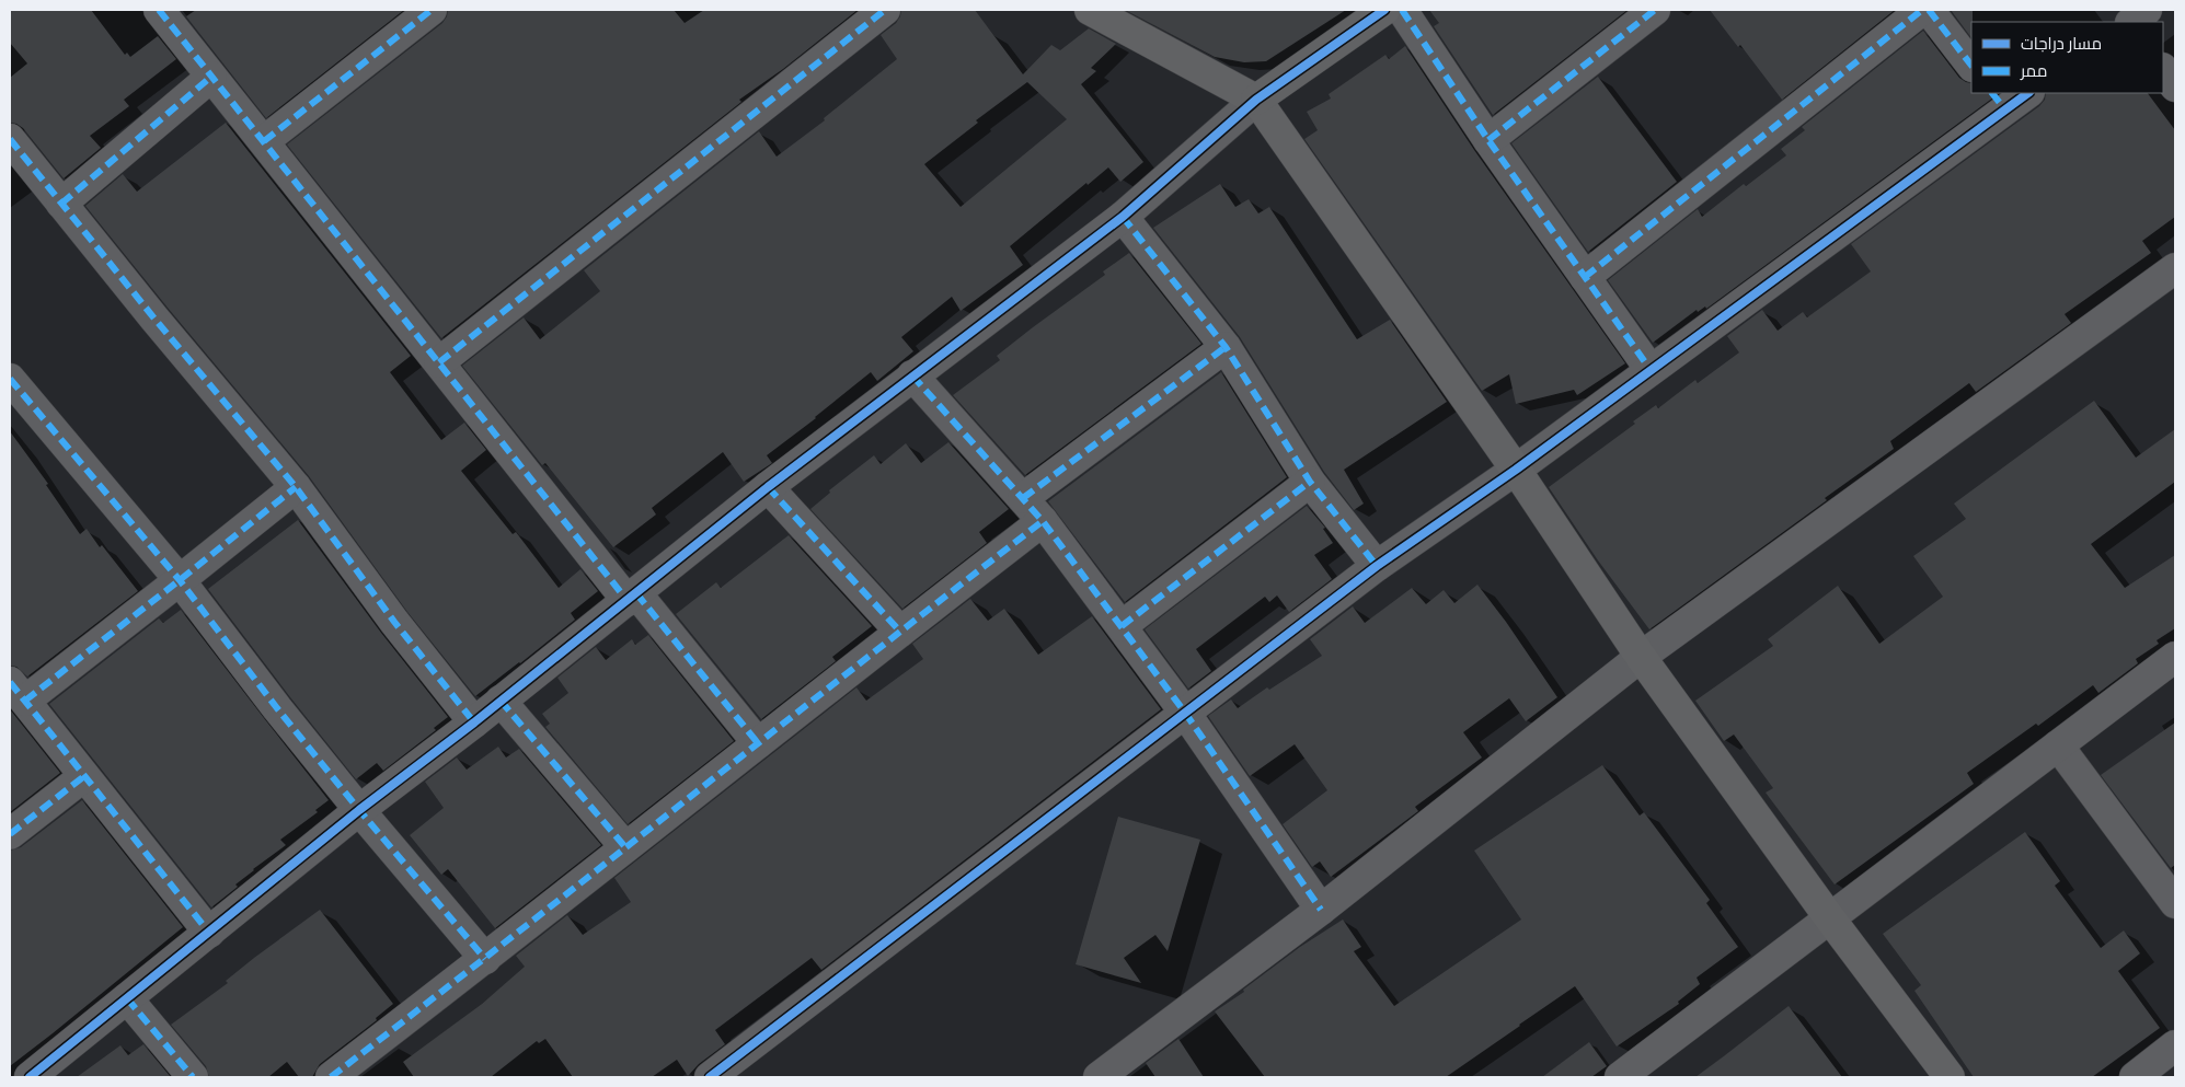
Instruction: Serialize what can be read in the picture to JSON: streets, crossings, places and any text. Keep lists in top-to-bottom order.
{
  "legend": ["مسار دراجات", "ممر"]
}
